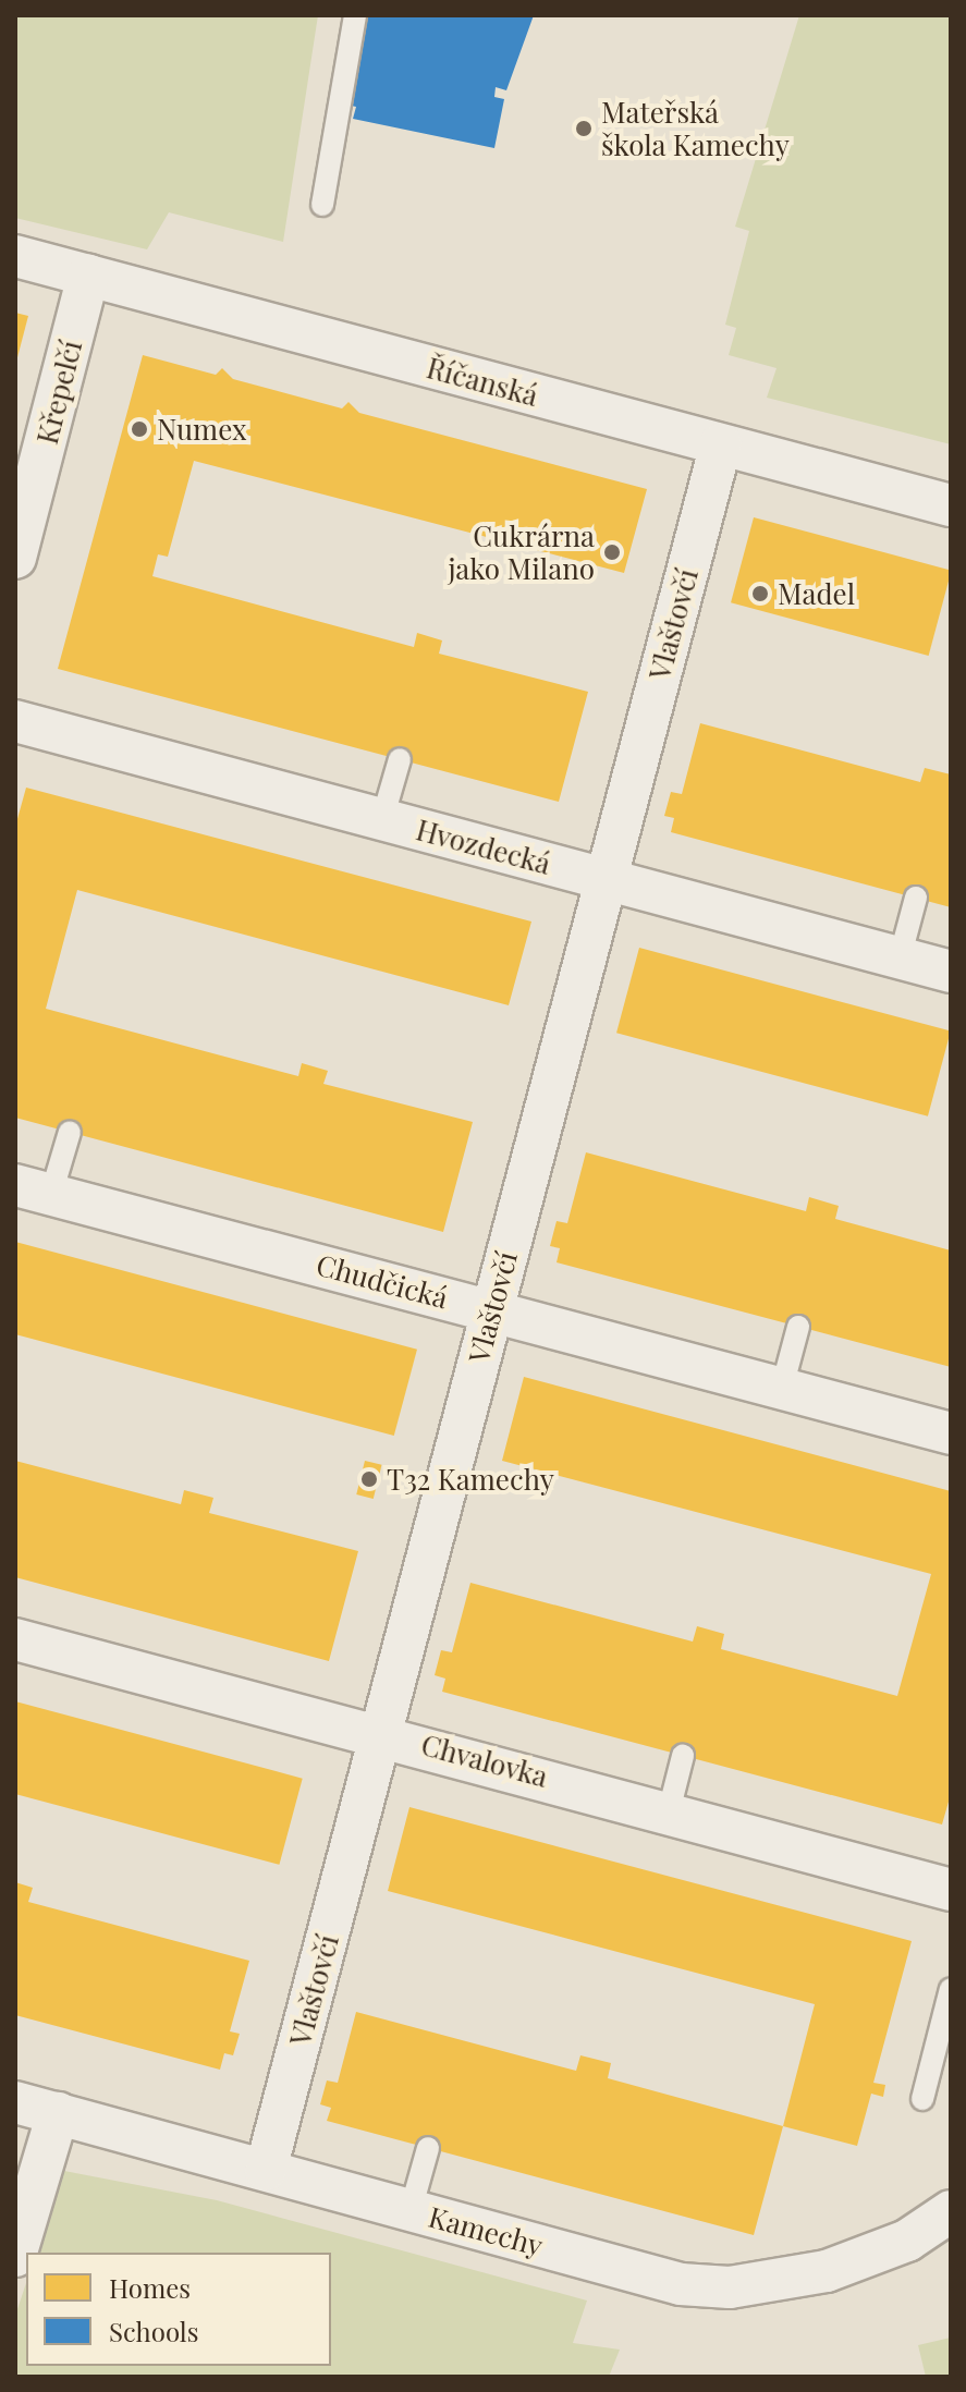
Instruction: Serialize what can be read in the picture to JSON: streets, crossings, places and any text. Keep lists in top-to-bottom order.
{
  "streets": {
    "street": [
      "Říčanská",
      "Křepelčí",
      "Vlaštovčí",
      "Hvozdecká",
      "Chudčická",
      "Chvalovka",
      "Kamechy"
    ]
  },
  "crossings": [
    ["Říčanská", "Křepelčí"],
    ["Říčanská", "Vlaštovčí"],
    ["Vlaštovčí", "Hvozdecká"],
    ["Vlaštovčí", "Chudčická"],
    ["Vlaštovčí", "Chvalovka"],
    ["Vlaštovčí", "Kamechy"]
  ],
  "places": [
    "Mateřská škola Kamechy",
    "Numex",
    "Cukrárna jako Milano",
    "Madel",
    "T32 Kamechy"
  ],
  "legend": ["Homes", "Schools"]
}
